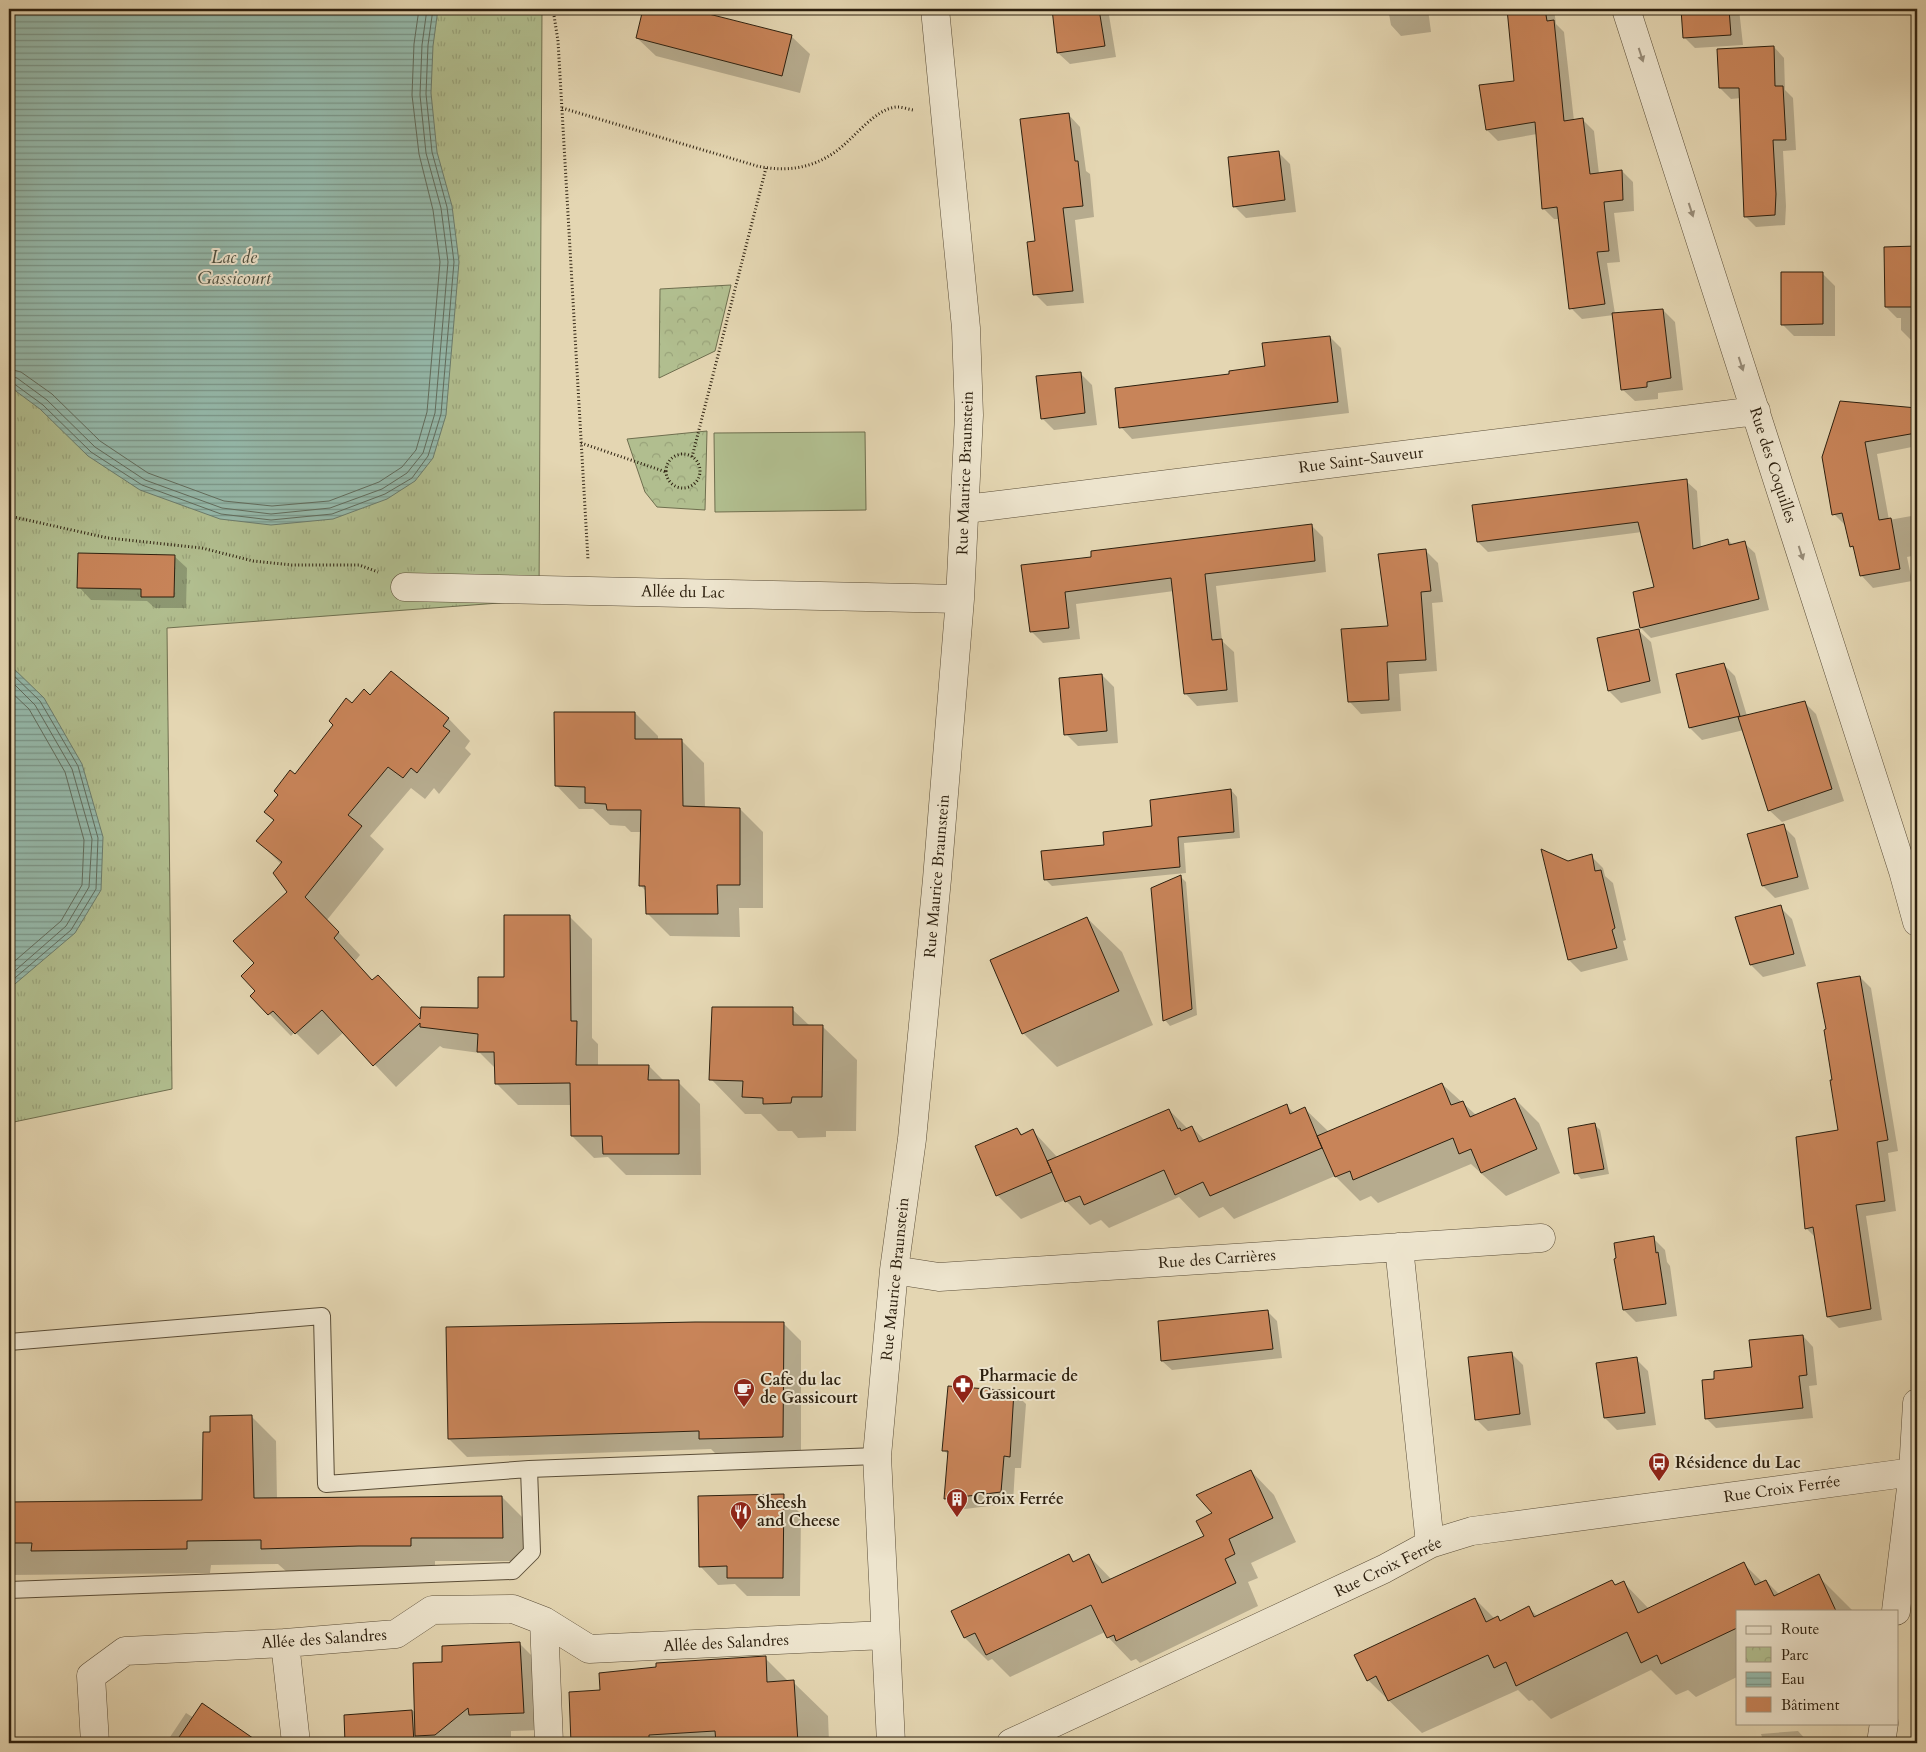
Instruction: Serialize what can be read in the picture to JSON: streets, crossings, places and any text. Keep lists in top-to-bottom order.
{
  "streets": {
    "street": [
      "Rue Saint-Sauveur",
      "Rue des Coquilles",
      "Rue Maurice Braunstein",
      "Allée du Lac",
      "Rue des Carrières",
      "Rue Croix Ferrée",
      "Allée des Salandres"
    ]
  },
  "crossings": [
    ["Rue Saint-Sauveur", "Rue des Coquilles"],
    ["Rue Saint-Sauveur", "Rue Maurice Braunstein"],
    ["Rue Maurice Braunstein", "Allée du Lac"],
    ["Rue Maurice Braunstein", "Rue des Carrières"],
    ["Rue Maurice Braunstein", "Allée des Salandres"]
  ],
  "one_way": ["Rue des Coquilles"],
  "water": ["Lac de Gassicourt"],
  "places": {
    "pharmacy": ["Pharmacie de Gassicourt"],
    "cafe": ["Cafe du lac de Gassicourt"],
    "bus stop": ["Résidence du Lac"],
    "building": ["Croix Ferrée"],
    "restaurant": ["Sheesh and Cheese"]
  },
  "legend": [
    "Route",
    "Parc",
    "Eau",
    "Bâtiment"
  ]
}
